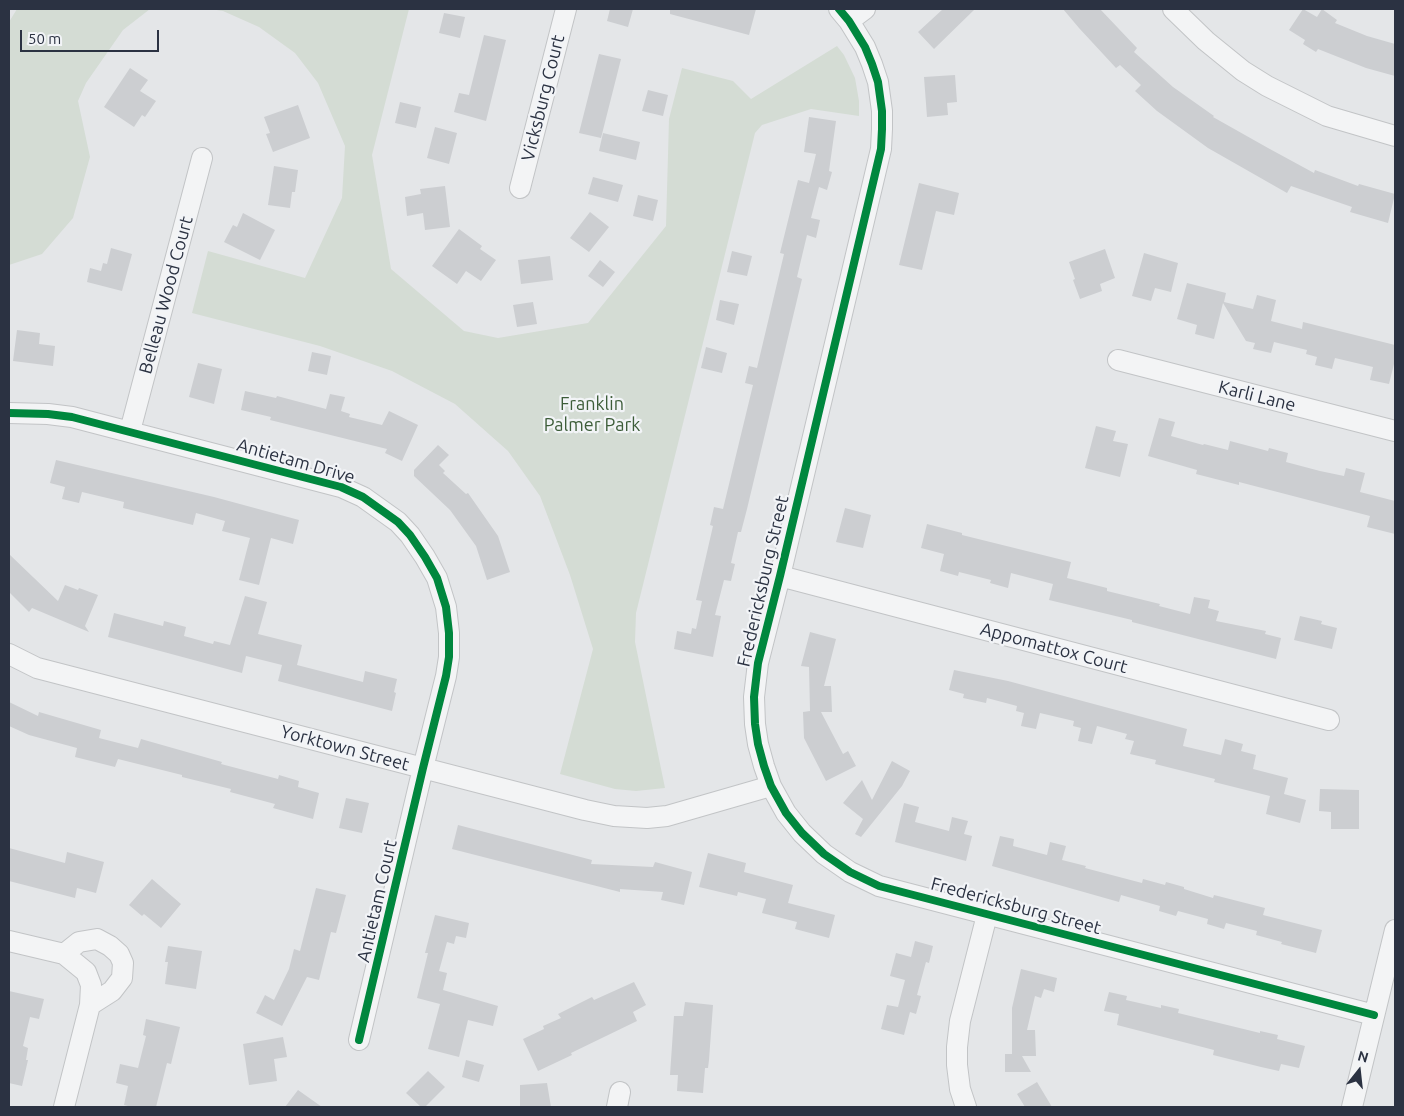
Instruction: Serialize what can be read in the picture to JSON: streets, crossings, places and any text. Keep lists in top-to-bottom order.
{
  "streets": {
    "street": [
      "Vicksburg Court",
      "Belleau Wood Court",
      "Karli Lane",
      "Antietam Drive",
      "Fredericksburg Street",
      "Appomattox Court",
      "Yorktown Street",
      "Antietam Court"
    ]
  },
  "crossings": [
    ["Belleau Wood Court", "Antietam Drive"],
    ["Antietam Drive", "Yorktown Street"],
    ["Antietam Drive", "Antietam Court"],
    ["Fredericksburg Street", "Appomattox Court"],
    ["Fredericksburg Street", "Yorktown Street"],
    ["Yorktown Street", "Antietam Court"]
  ],
  "parks": ["Franklin Palmer Park"],
  "scale_bar": "50 m",
  "north": "top"
}
